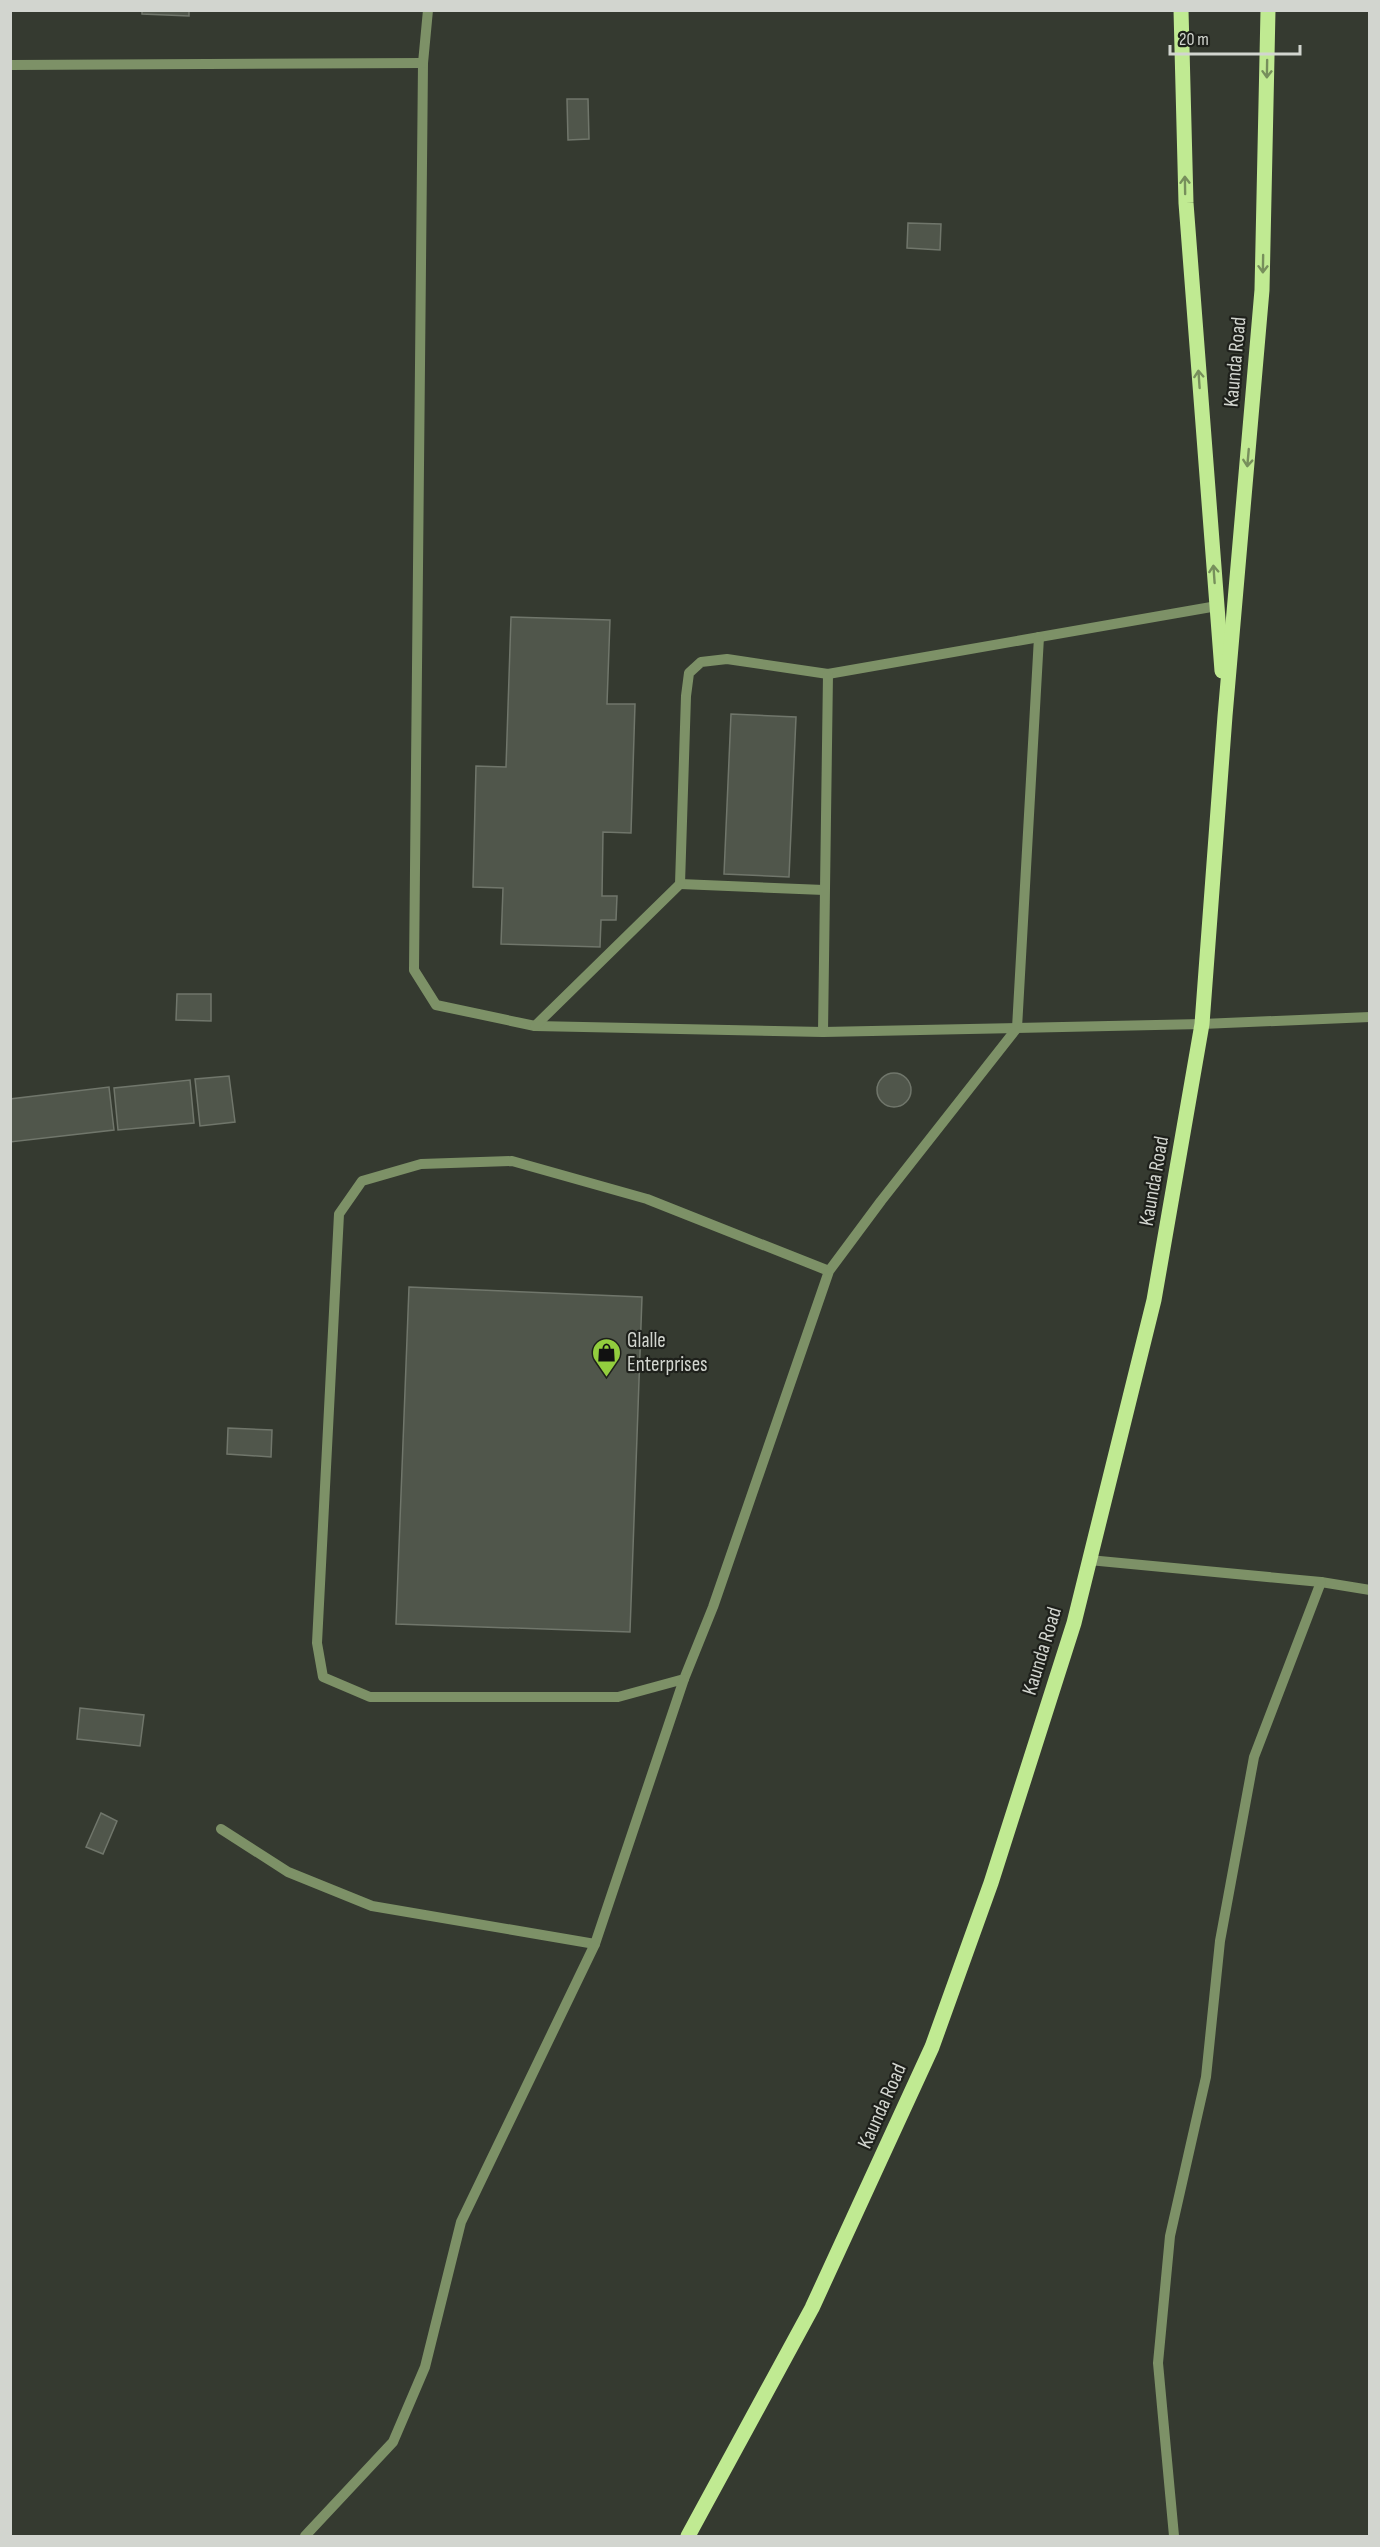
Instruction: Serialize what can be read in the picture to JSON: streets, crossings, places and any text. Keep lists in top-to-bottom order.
{
  "streets": {
    "main road": ["Kaunda Road"]
  },
  "places": {
    "shop": ["Glalle Enterprises"]
  },
  "scale_bar": "20 m"
}
